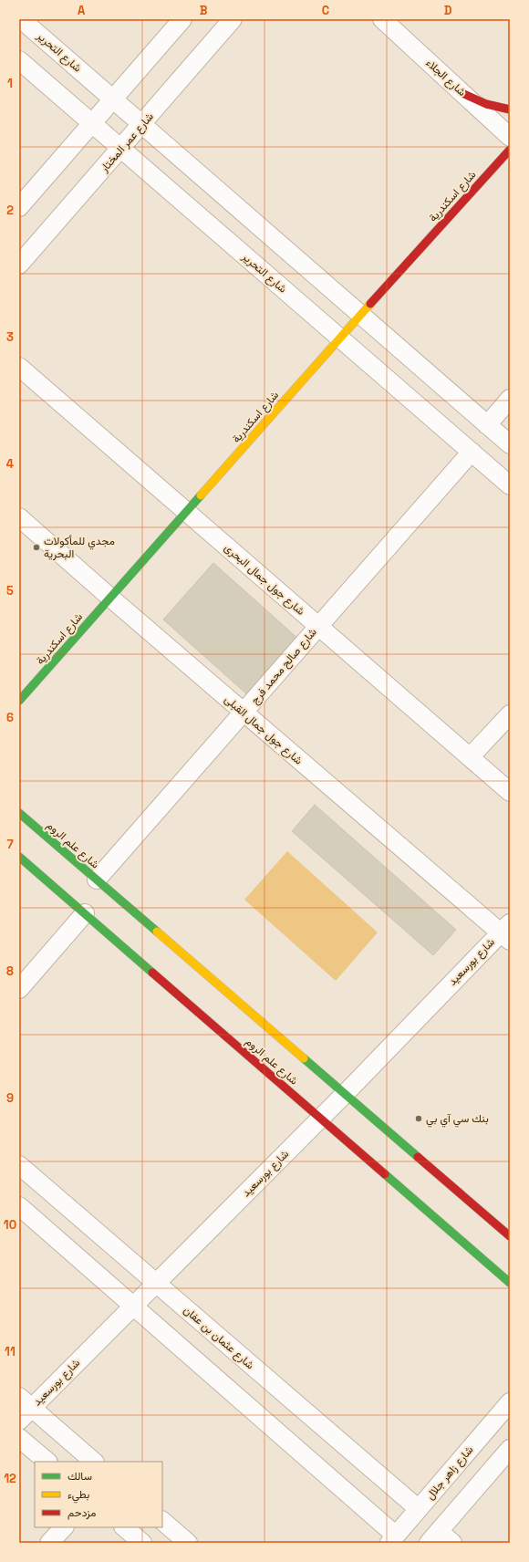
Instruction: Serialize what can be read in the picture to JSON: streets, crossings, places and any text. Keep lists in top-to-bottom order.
{
  "streets": {
    "street": [
      "شارع التحرير",
      "شارع الجلاء",
      "شارع عمر المختار",
      "شارع اسكندرية",
      "شارع جول جمال البحرى",
      "شارع صالح محمد فرج",
      "شارع جول جمال القبلى",
      "شارع علم الروم",
      "شارع بورسعيد",
      "شارع عثمان بن عفان",
      "شارع زاهر جلال"
    ]
  },
  "crossings": [
    ["شارع التحرير", "شارع عمر المختار"],
    ["شارع التحرير", "شارع اسكندرية"],
    ["شارع التحرير", "شارع صالح محمد فرج"],
    ["شارع اسكندرية", "شارع جول جمال البحرى"],
    ["شارع اسكندرية", "شارع جول جمال القبلى"],
    ["شارع جول جمال البحرى", "شارع صالح محمد فرج"],
    ["شارع صالح محمد فرج", "شارع جول جمال القبلى"],
    ["شارع صالح محمد فرج", "شارع علم الروم"],
    ["شارع جول جمال القبلى", "شارع بورسعيد"],
    ["شارع علم الروم", "شارع بورسعيد"],
    ["شارع بورسعيد", "شارع عثمان بن عفان"],
    ["شارع عثمان بن عفان", "شارع زاهر جلال"]
  ],
  "places": ["مجدي للمأكولات البحرية", "بنك سي آي بي"],
  "legend": ["سالك", "بطيء", "مزدحم"],
  "grid": {
    "columns": [
      "A",
      "B",
      "C",
      "D"
    ],
    "rows": [
      "1",
      "2",
      "3",
      "4",
      "5",
      "6",
      "7",
      "8",
      "9",
      "10",
      "11",
      "12"
    ]
  }
}
